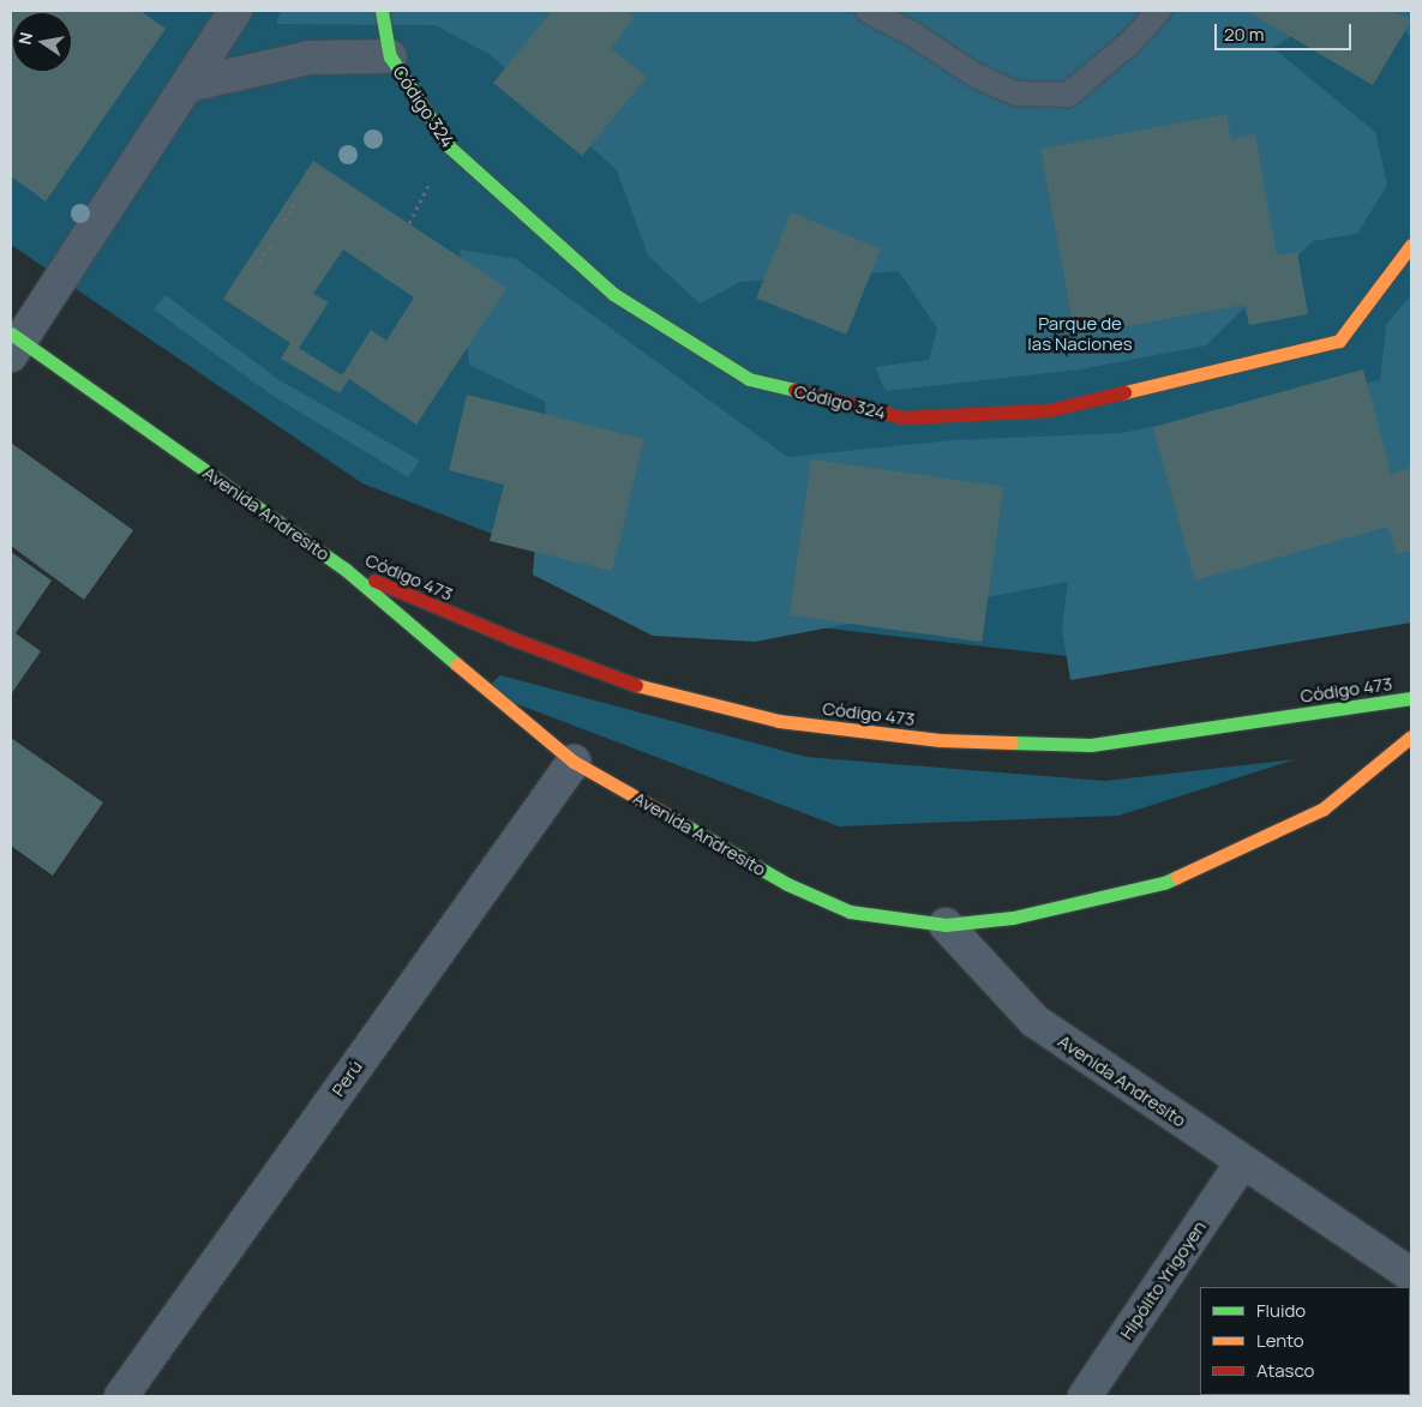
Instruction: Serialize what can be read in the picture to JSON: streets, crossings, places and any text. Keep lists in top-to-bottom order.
{
  "streets": {
    "street": [
      "Código 324",
      "Avenida Andresito",
      "Código 473",
      "Perú",
      "Hipólito Yrigoyen"
    ]
  },
  "crossings": [
    ["Avenida Andresito", "Código 473"],
    ["Avenida Andresito", "Perú"],
    ["Avenida Andresito", "Hipólito Yrigoyen"]
  ],
  "parks": ["Parque de las Naciones"],
  "legend": ["Fluido", "Lento", "Atasco"],
  "scale_bar": "20 m",
  "north": "left"
}
